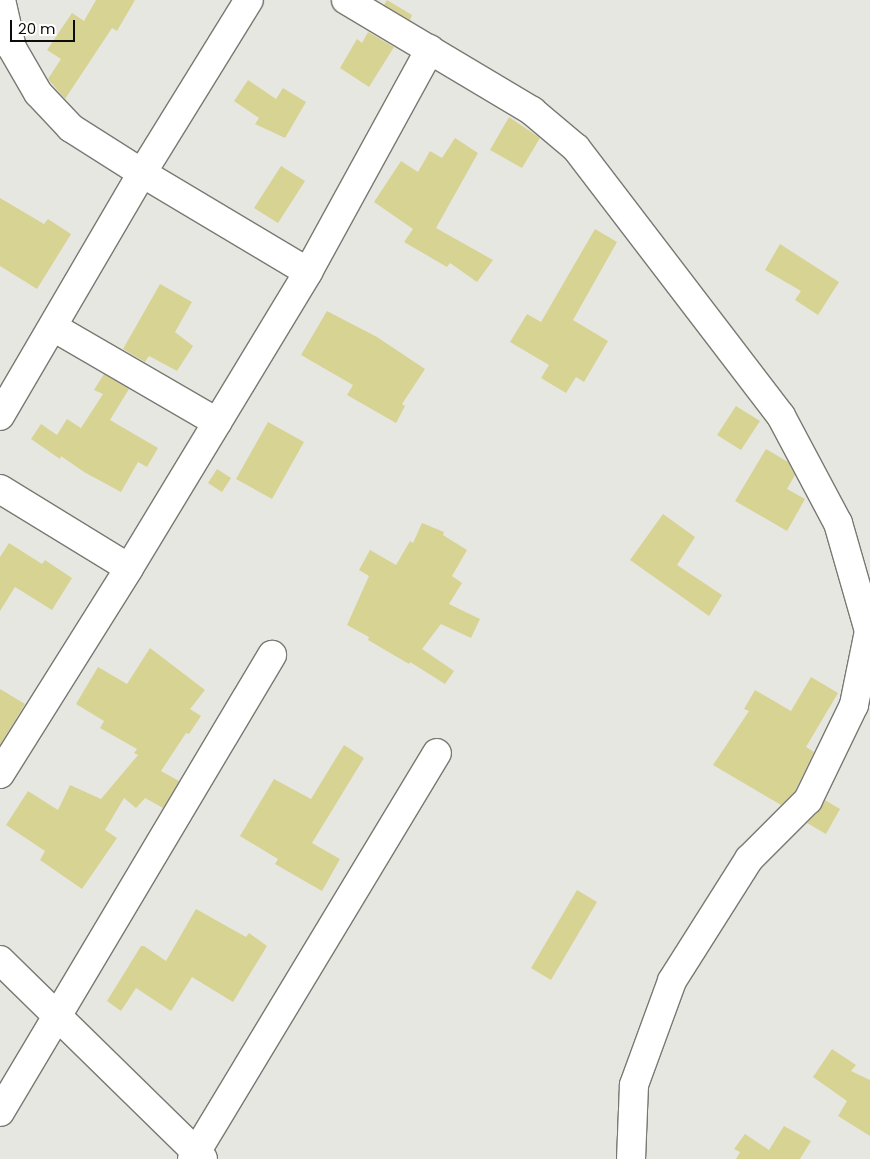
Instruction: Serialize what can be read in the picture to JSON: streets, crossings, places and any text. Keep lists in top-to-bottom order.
{
  "scale_bar": "20 m"
}
